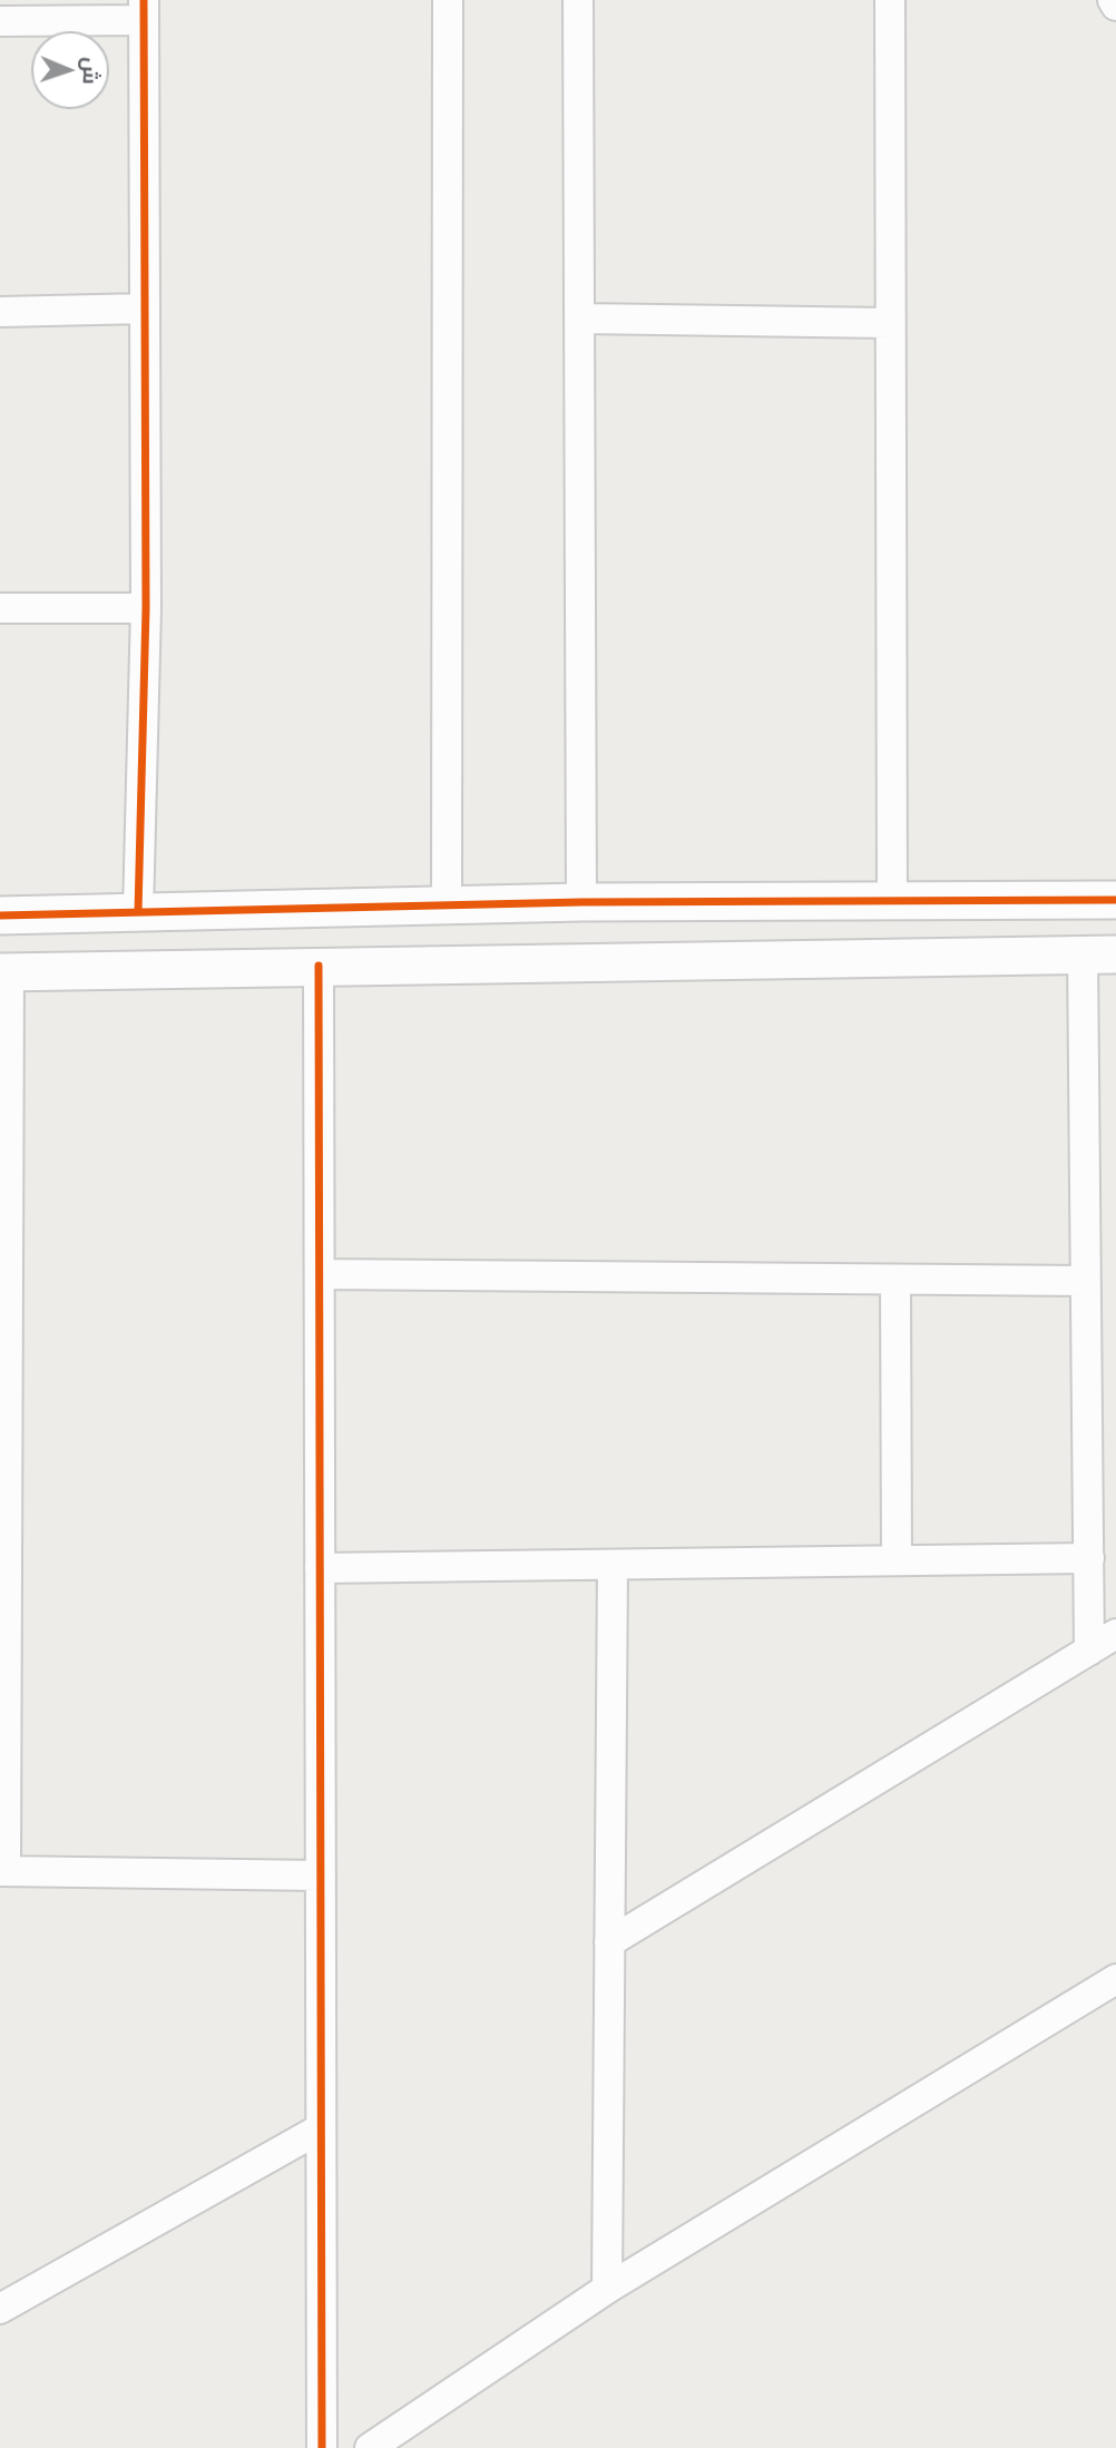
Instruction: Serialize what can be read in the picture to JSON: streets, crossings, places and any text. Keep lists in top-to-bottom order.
{
  "north": "right"
}
